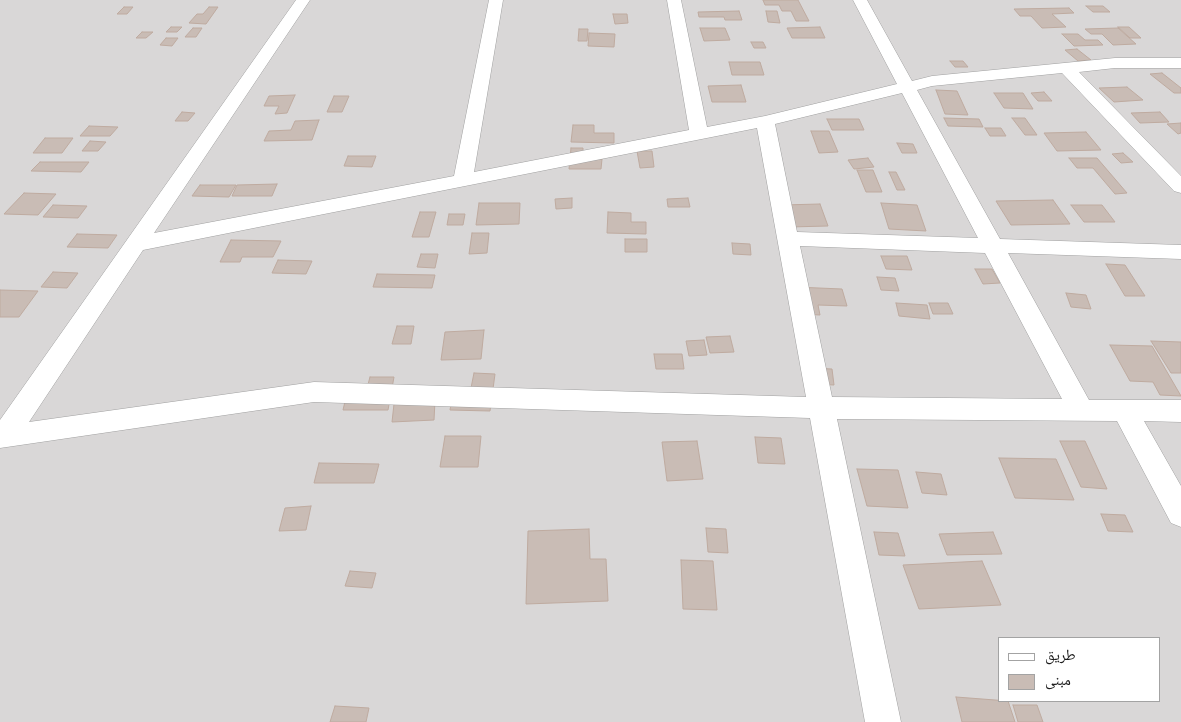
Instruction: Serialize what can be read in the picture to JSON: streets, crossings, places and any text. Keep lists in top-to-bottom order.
{
  "legend": ["طريق", "مبنى"]
}
